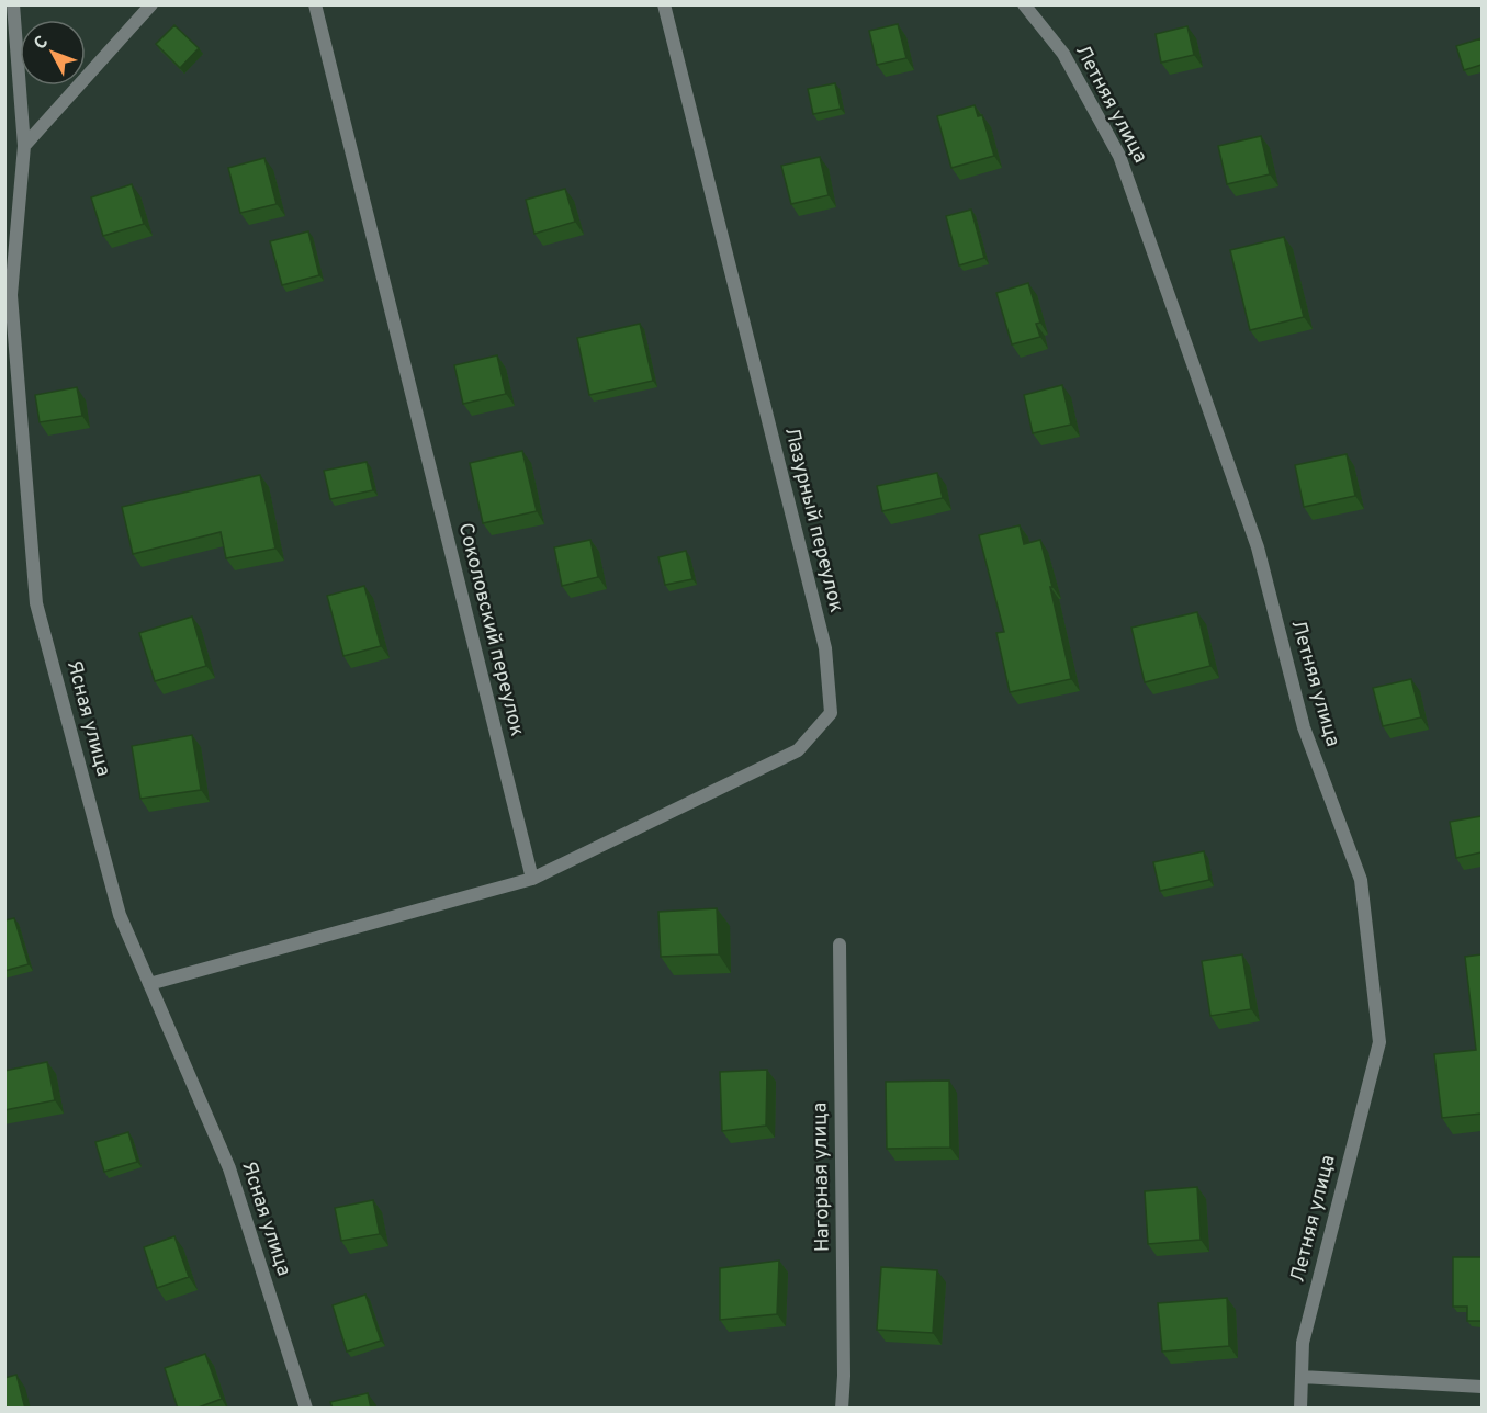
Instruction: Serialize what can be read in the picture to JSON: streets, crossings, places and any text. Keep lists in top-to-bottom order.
{
  "streets": {
    "street": [
      "Летняя улица",
      "Лазурный переулок",
      "Соколовский переулок",
      "Ясная улица",
      "Нагорная улица"
    ]
  },
  "crossings": [
    ["Лазурный переулок", "Соколовский переулок"]
  ],
  "north": "top left"
}
